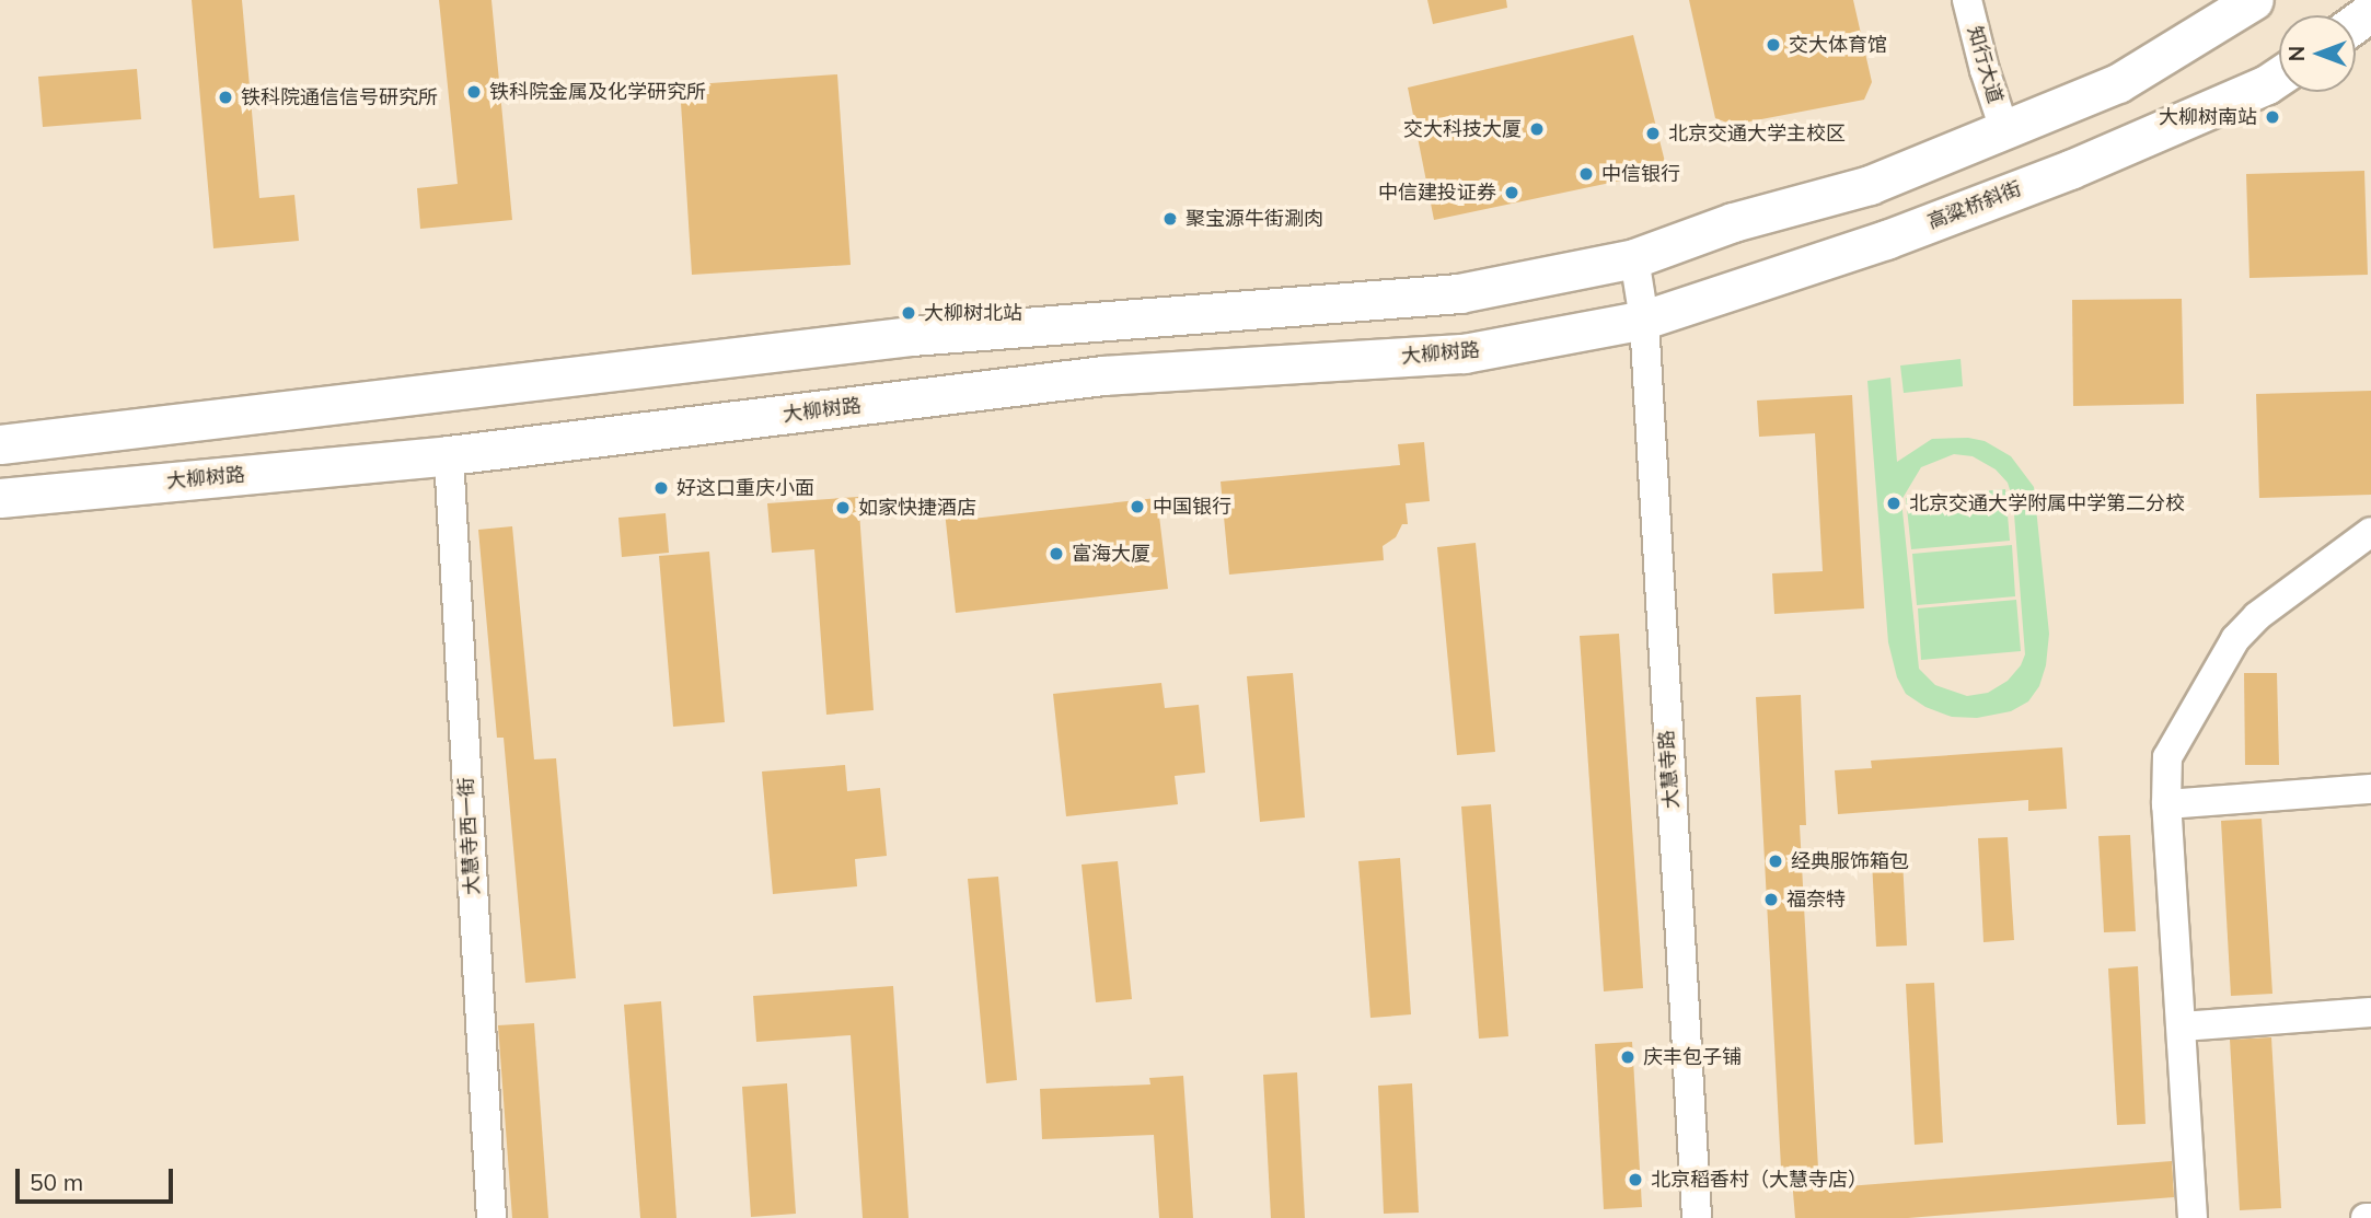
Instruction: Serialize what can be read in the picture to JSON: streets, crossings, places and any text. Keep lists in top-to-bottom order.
{
  "streets": {
    "main road": ["高粱桥斜街", "大柳树路"],
    "street": ["知行大道", "大慧寺路", "大慧寺西一街"]
  },
  "crossings": [
    ["高粱桥斜街", "大柳树路"],
    ["高粱桥斜街", "大慧寺路"],
    ["大柳树路", "大慧寺路"],
    ["大柳树路", "大慧寺西一街"]
  ],
  "places": [
    "交大体育馆",
    "铁科院金属及化学研究所",
    "铁科院通信信号研究所",
    "大柳树南站",
    "交大科技大厦",
    "北京交通大学主校区",
    "中信银行",
    "中信建投证券",
    "聚宝源牛街涮肉",
    "大柳树北站",
    "好这口重庆小面",
    "北京交通大学附属中学第二分校",
    "中国银行",
    "如家快捷酒店",
    "富海大厦",
    "经典服饰箱包",
    "福奈特",
    "庆丰包子铺",
    "北京稻香村（大慧寺店）"
  ],
  "scale_bar": "50 m",
  "north": "left"
}
